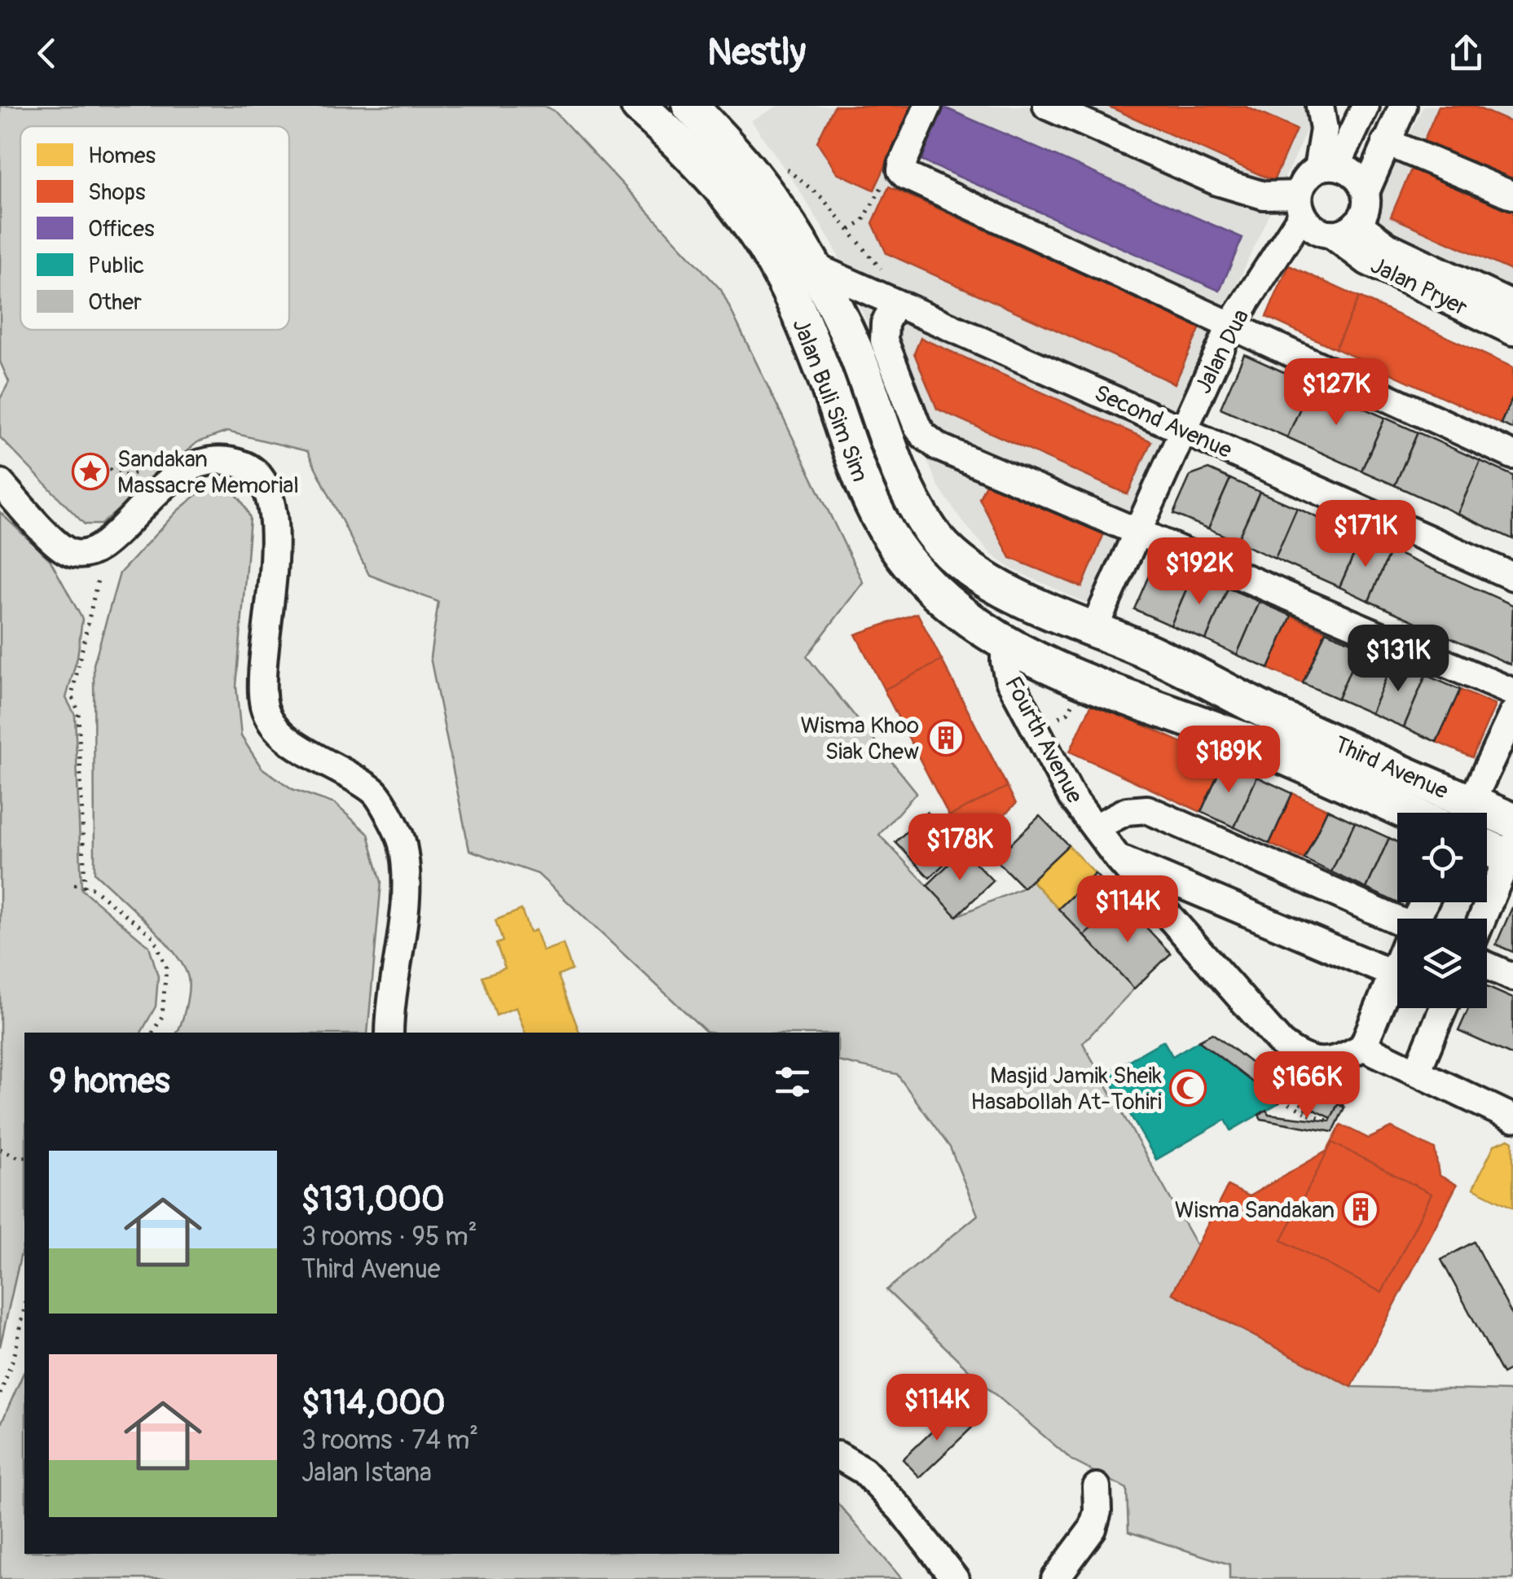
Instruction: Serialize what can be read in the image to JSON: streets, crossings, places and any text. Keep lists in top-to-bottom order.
{
  "streets": {
    "main road": ["Jalan Buli Sim Sim", "Third Avenue"],
    "street": [
      "Jalan Pryer",
      "Jalan Dua",
      "Second Avenue",
      "Fourth Avenue"
    ]
  },
  "crossings": [
    ["Jalan Pryer", "Jalan Dua"],
    ["Jalan Dua", "Jalan Buli Sim Sim"],
    ["Jalan Dua", "Second Avenue"],
    ["Jalan Dua", "Third Avenue"],
    ["Jalan Buli Sim Sim", "Second Avenue"],
    ["Jalan Buli Sim Sim", "Fourth Avenue"],
    ["Jalan Buli Sim Sim", "Third Avenue"]
  ],
  "places": {
    "place": ["Sandakan Massacre Memorial"],
    "building": ["Wisma Khoo Siak Chew", "Wisma Sandakan"],
    "mosque": ["Masjid Jamik Sheik Hasabollah At-Tohiri"]
  },
  "legend": [
    "Homes",
    "Shops",
    "Offices",
    "Public",
    "Other"
  ],
  "page": {
    "header": "Nestly",
    "price": [
      "$127K",
      "$171K",
      "$192K",
      "$131K",
      "$189K",
      "$178K",
      "$114K",
      "$166K",
      "$114K"
    ],
    "heading": "9 homes",
    "list": [
      {
        "name": "$131,000",
        "note": "3 rooms · 95 m² · Third Avenue"
      },
      {
        "name": "$114,000",
        "note": "3 rooms · 74 m² · Jalan Istana"
      }
    ]
  }
}
